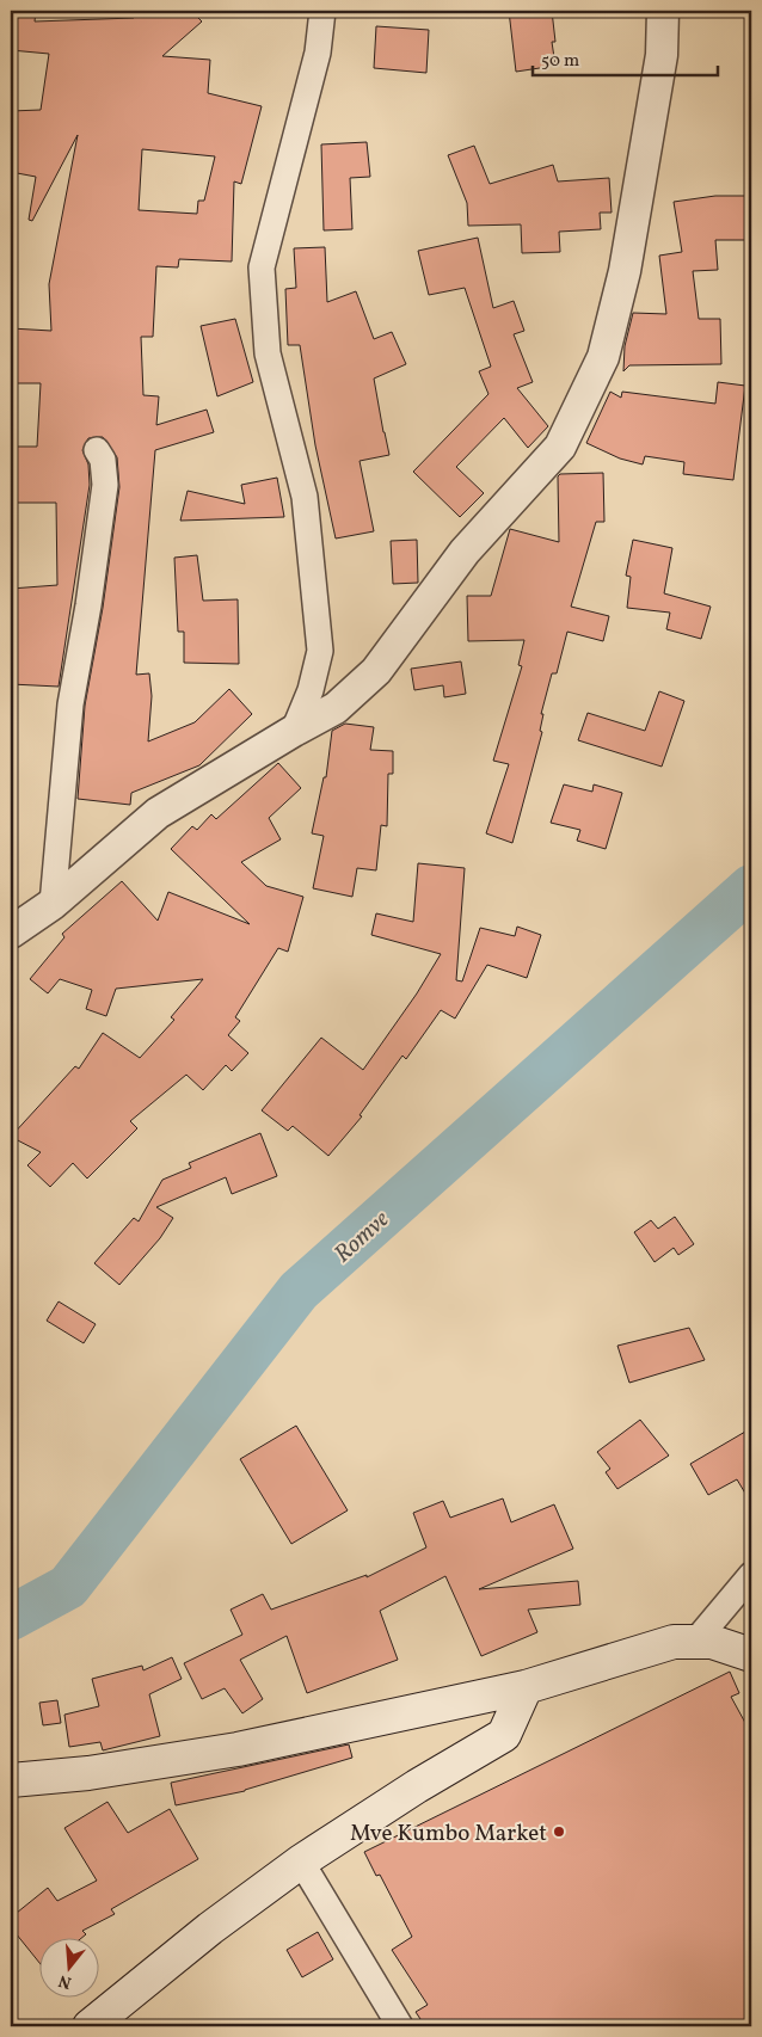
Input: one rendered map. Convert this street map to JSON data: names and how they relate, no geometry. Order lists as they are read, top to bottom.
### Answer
{
  "water": ["Romve"],
  "places": ["Mve Kumbo Market"],
  "scale_bar": "50 m",
  "north": "bottom"
}
